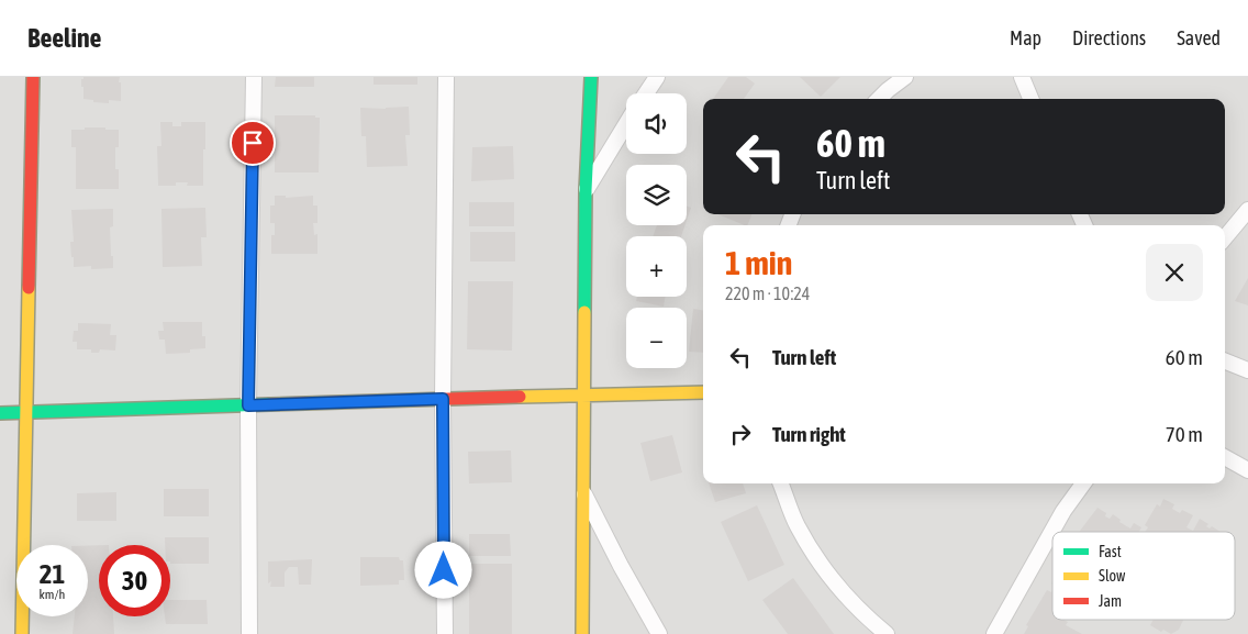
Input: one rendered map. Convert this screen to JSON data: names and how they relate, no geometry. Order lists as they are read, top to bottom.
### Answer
{
  "legend": ["Fast", "Slow", "Jam"],
  "page": {
    "header": "Beeline",
    "nav": ["Map", "Directions", "Saved"],
    "map_buttons": ["+", "−"],
    "turn": ["60 m", "Turn left"],
    "heading": ["1 min", "220 m · 10:24"],
    "list": [
      {
        "name": "Turn left",
        "value": "60 m"
      },
      {
        "name": "Turn right",
        "value": "70 m"
      }
    ],
    "speed": "21 km/h",
    "limit": "30"
  }
}
